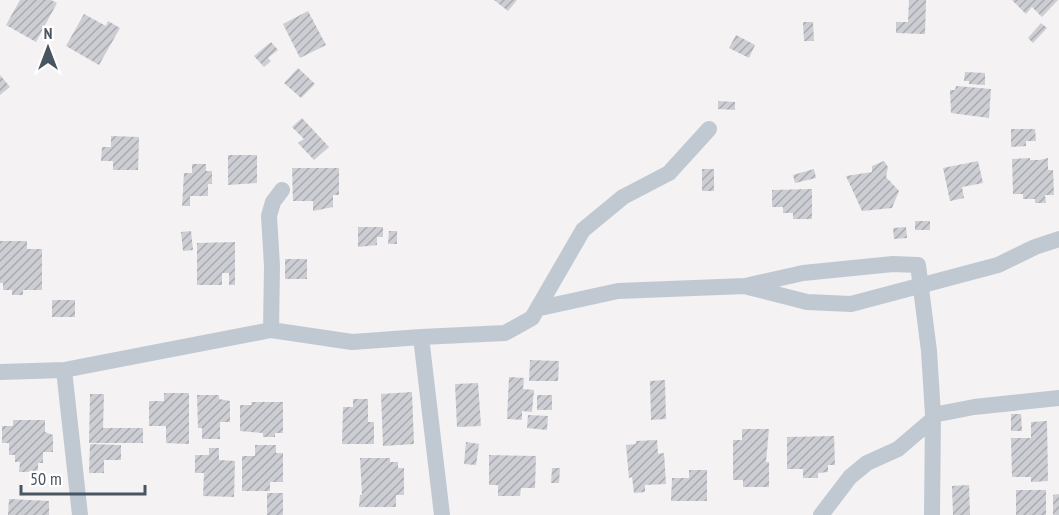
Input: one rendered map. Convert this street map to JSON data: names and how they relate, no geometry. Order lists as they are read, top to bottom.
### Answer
{
  "scale_bar": "50 m",
  "north": "top"
}
